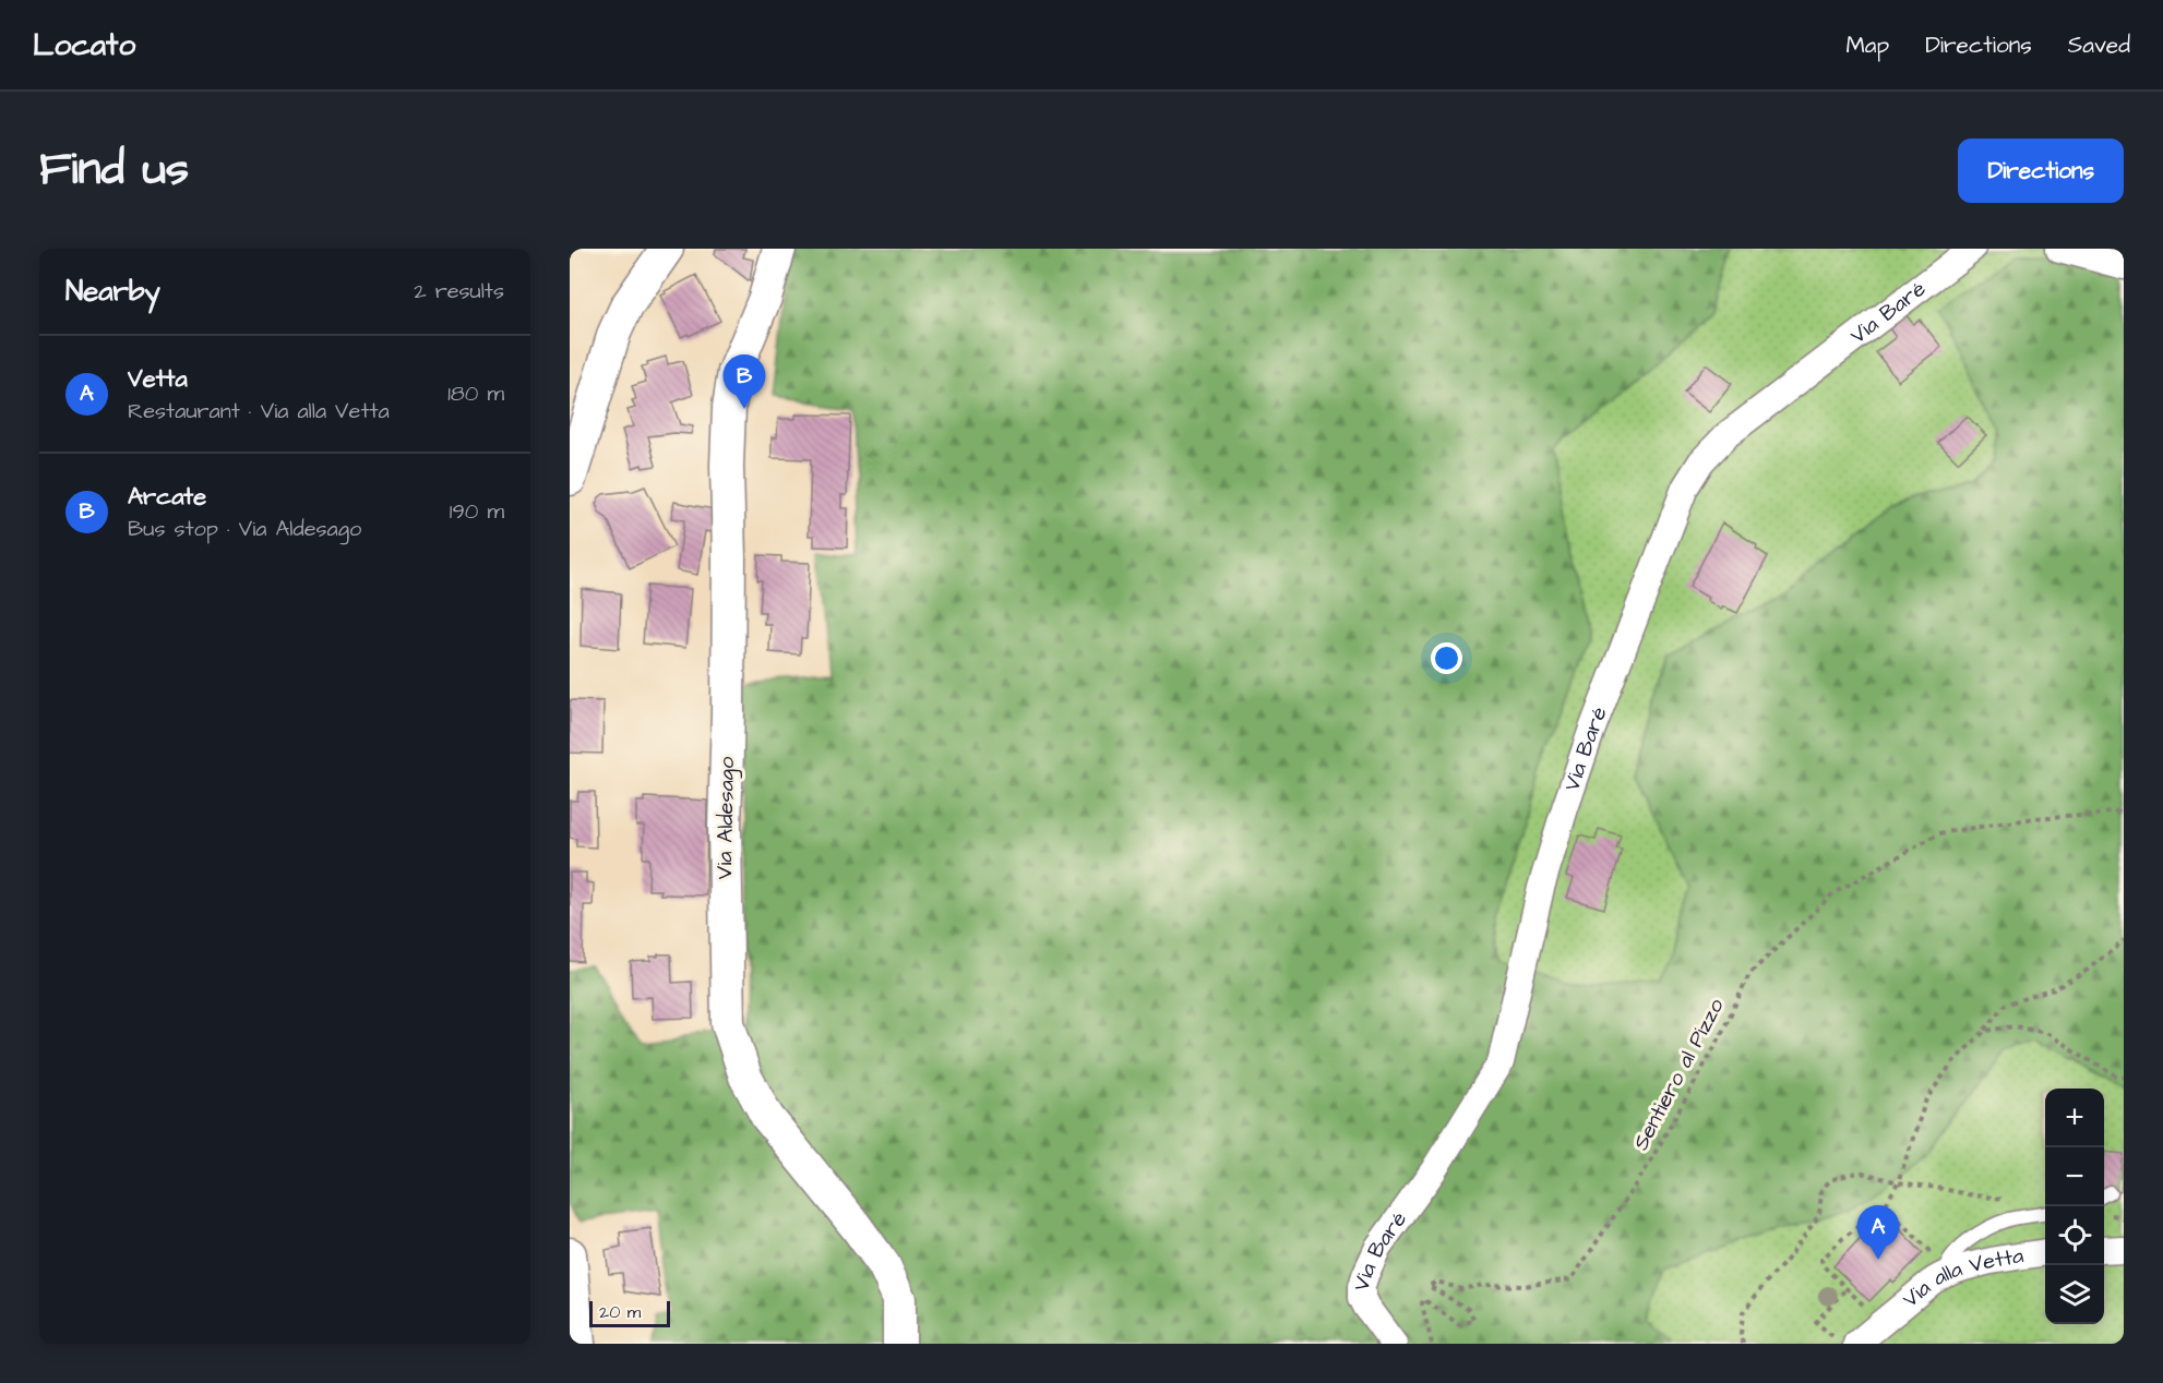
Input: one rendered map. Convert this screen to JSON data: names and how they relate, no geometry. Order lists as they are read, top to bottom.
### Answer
{
  "streets": {
    "street": ["Via Baré", "Via Aldesago", "Via alla Vetta"],
    "path": ["Sentiero al Pizzo"]
  },
  "scale_bar": "20 m",
  "page": {
    "header": "Locato",
    "nav": ["Map", "Directions", "Saved"],
    "title": "Find us",
    "buttons": "Directions",
    "heading": ["Nearby", "2 results"],
    "list": [
      {
        "mark": "A",
        "name": "Vetta",
        "note": "Restaurant · Via alla Vetta",
        "value": "180 m"
      },
      {
        "mark": "B",
        "name": "Arcate",
        "note": "Bus stop · Via Aldesago",
        "value": "190 m"
      }
    ],
    "pins": ["B", "A"],
    "map_buttons": ["+", "−"],
    "scale": "20 m"
  }
}
